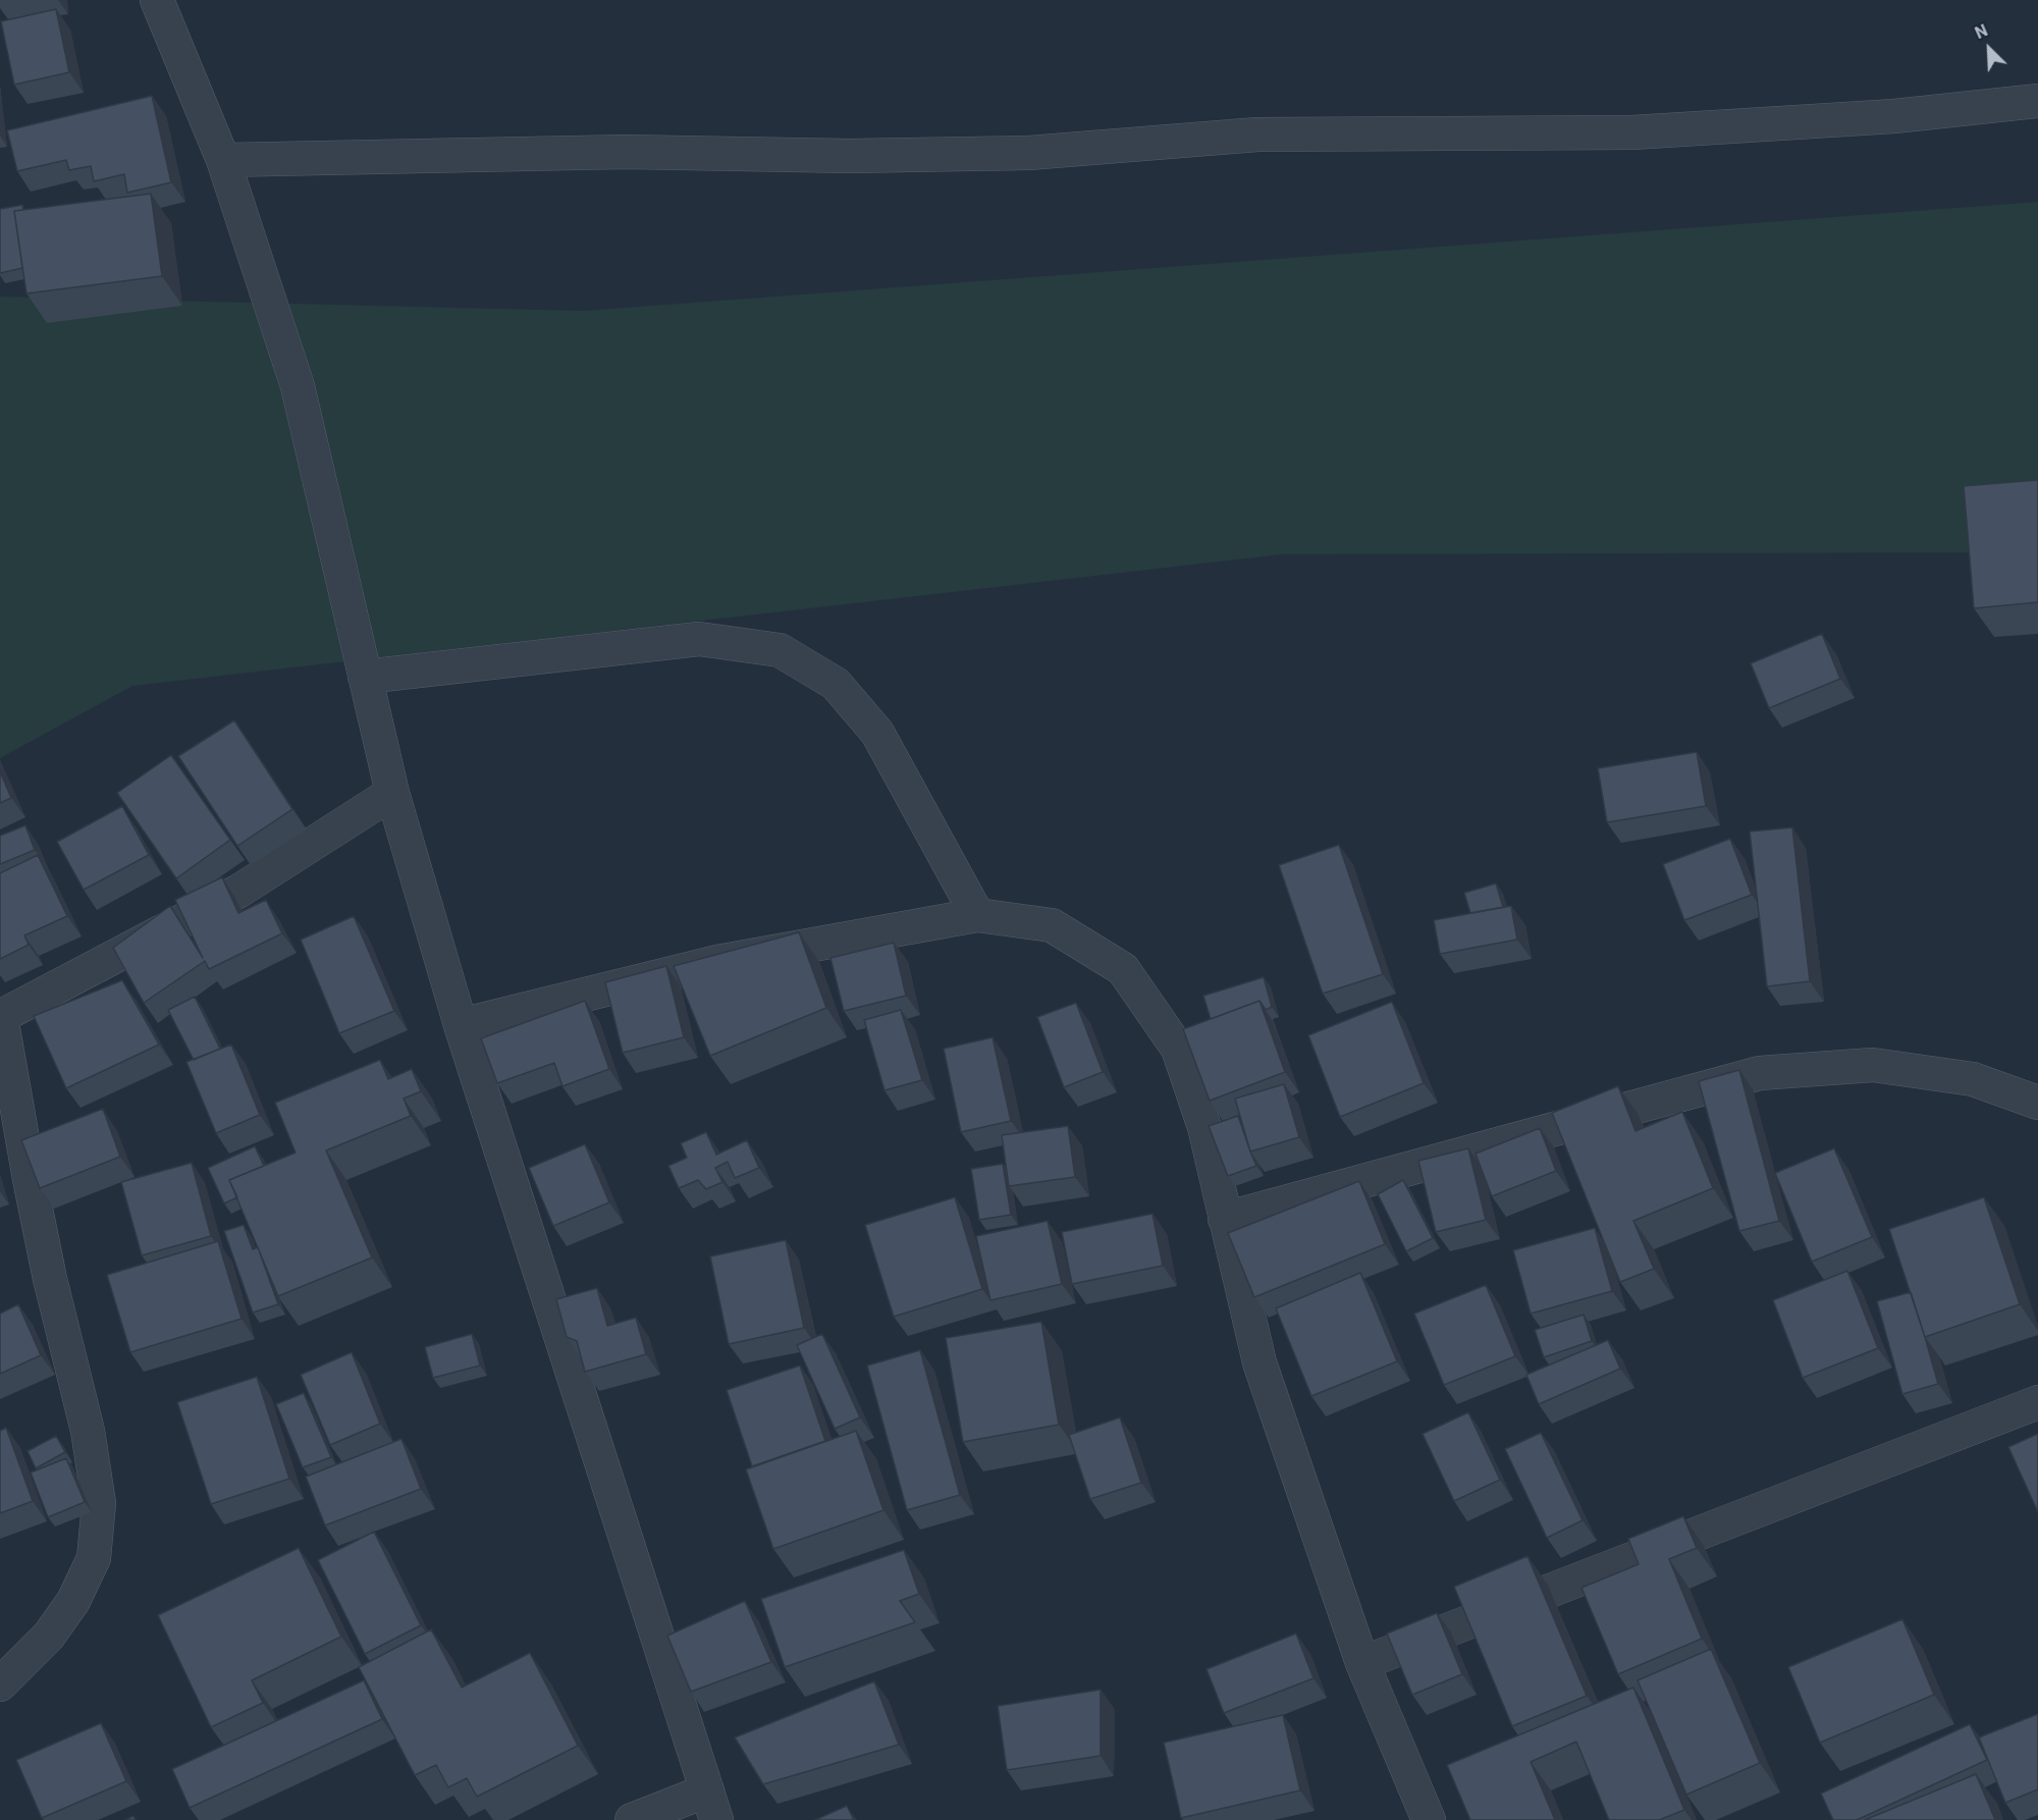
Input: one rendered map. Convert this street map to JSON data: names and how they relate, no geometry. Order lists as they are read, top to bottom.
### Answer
{
  "north": "top left"
}
